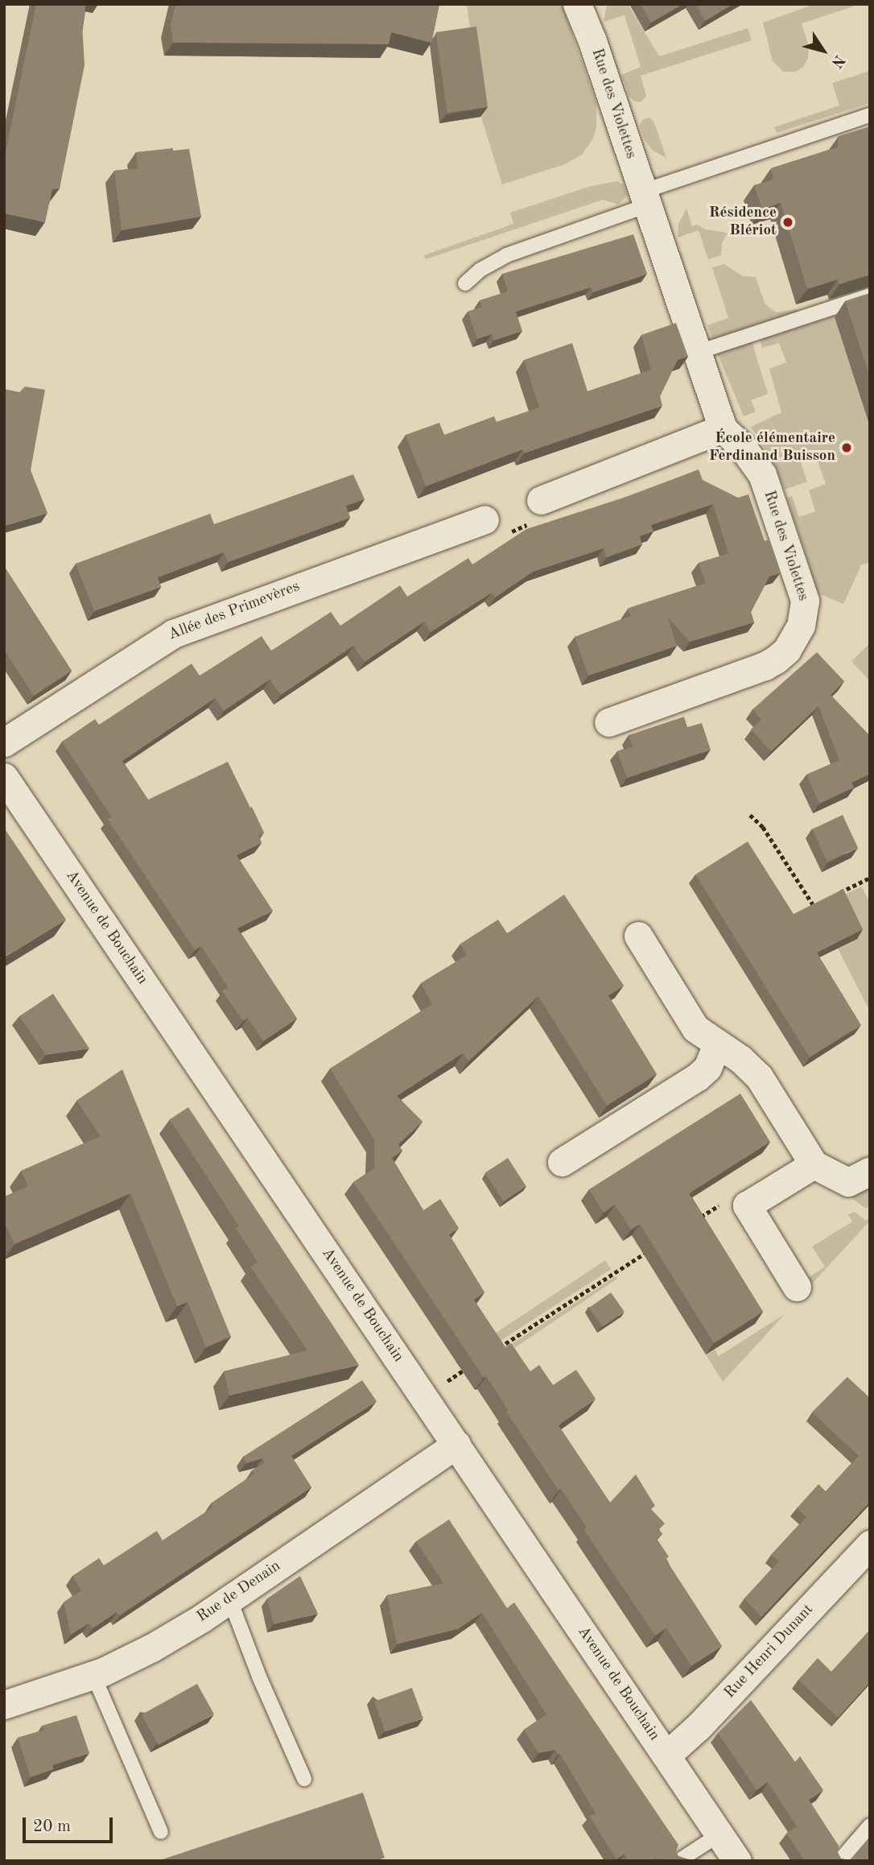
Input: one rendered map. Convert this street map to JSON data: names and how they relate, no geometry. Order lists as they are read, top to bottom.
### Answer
{
  "streets": {
    "street": [
      "Rue des Violettes",
      "Allée des Primevères",
      "Avenue de Bouchain",
      "Rue de Denain",
      "Rue Henri Dunant"
    ]
  },
  "crossings": [
    ["Avenue de Bouchain", "Rue de Denain"],
    ["Avenue de Bouchain", "Rue Henri Dunant"]
  ],
  "places": ["Résidence Blériot", "École élémentaire Ferdinand Buisson"],
  "scale_bar": "20 m",
  "north": "bottom right"
}
